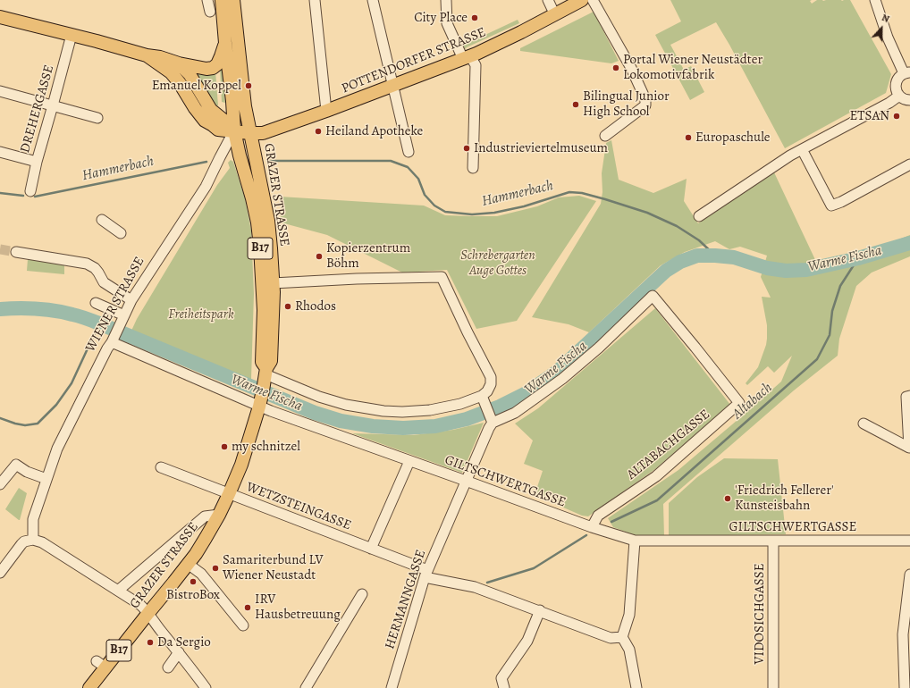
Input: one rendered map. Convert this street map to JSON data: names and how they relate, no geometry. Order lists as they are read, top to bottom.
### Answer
{
  "streets": {
    "main road": ["POTTENDORFER STRASSE", "GRAZER STRASSE", "B17"],
    "street": [
      "DREHERGASSE",
      "WIENER STRASSE",
      "ALTABACHGASSE",
      "GILTSCHWERTGASSE",
      "WETZSTEINGASSE",
      "HERMANNGASSE",
      "VIDOSICHGASSE"
    ]
  },
  "crossings": [
    ["POTTENDORFER STRASSE", "GRAZER STRASSE"],
    ["POTTENDORFER STRASSE", "B17"],
    ["POTTENDORFER STRASSE", "WIENER STRASSE"],
    ["GRAZER STRASSE", "B17"],
    ["GRAZER STRASSE", "WIENER STRASSE"],
    ["GRAZER STRASSE", "GILTSCHWERTGASSE"],
    ["GRAZER STRASSE", "WETZSTEINGASSE"],
    ["B17", "WIENER STRASSE"],
    ["WIENER STRASSE", "GILTSCHWERTGASSE"],
    ["ALTABACHGASSE", "GILTSCHWERTGASSE"],
    ["ALTABACHGASSE", "HERMANNGASSE"],
    ["GILTSCHWERTGASSE", "HERMANNGASSE"],
    ["GILTSCHWERTGASSE", "VIDOSICHGASSE"],
    ["WETZSTEINGASSE", "HERMANNGASSE"]
  ],
  "water": ["Hammerbach", "Warme Fischa", "Altabach"],
  "parks": ["Schrebergarten Auge Gottes", "Freiheitspark"],
  "places": [
    "City Place",
    "Portal Wiener Neustädter Lokomotivfabrik",
    "Emanuel Koppel",
    "Bilingual Junior High School",
    "ETSAN",
    "Heiland Apotheke",
    "Europaschule",
    "Industrieviertelmuseum",
    "Kopierzentrum Böhm",
    "Rhodos",
    "my schnitzel",
    "'Friedrich Fellerer' Kunsteisbahn",
    "Samariterbund LV Wiener Neustadt",
    "BistroBox",
    "IRV Hausbetreuung",
    "Da Sergio"
  ],
  "north": "top"
}
